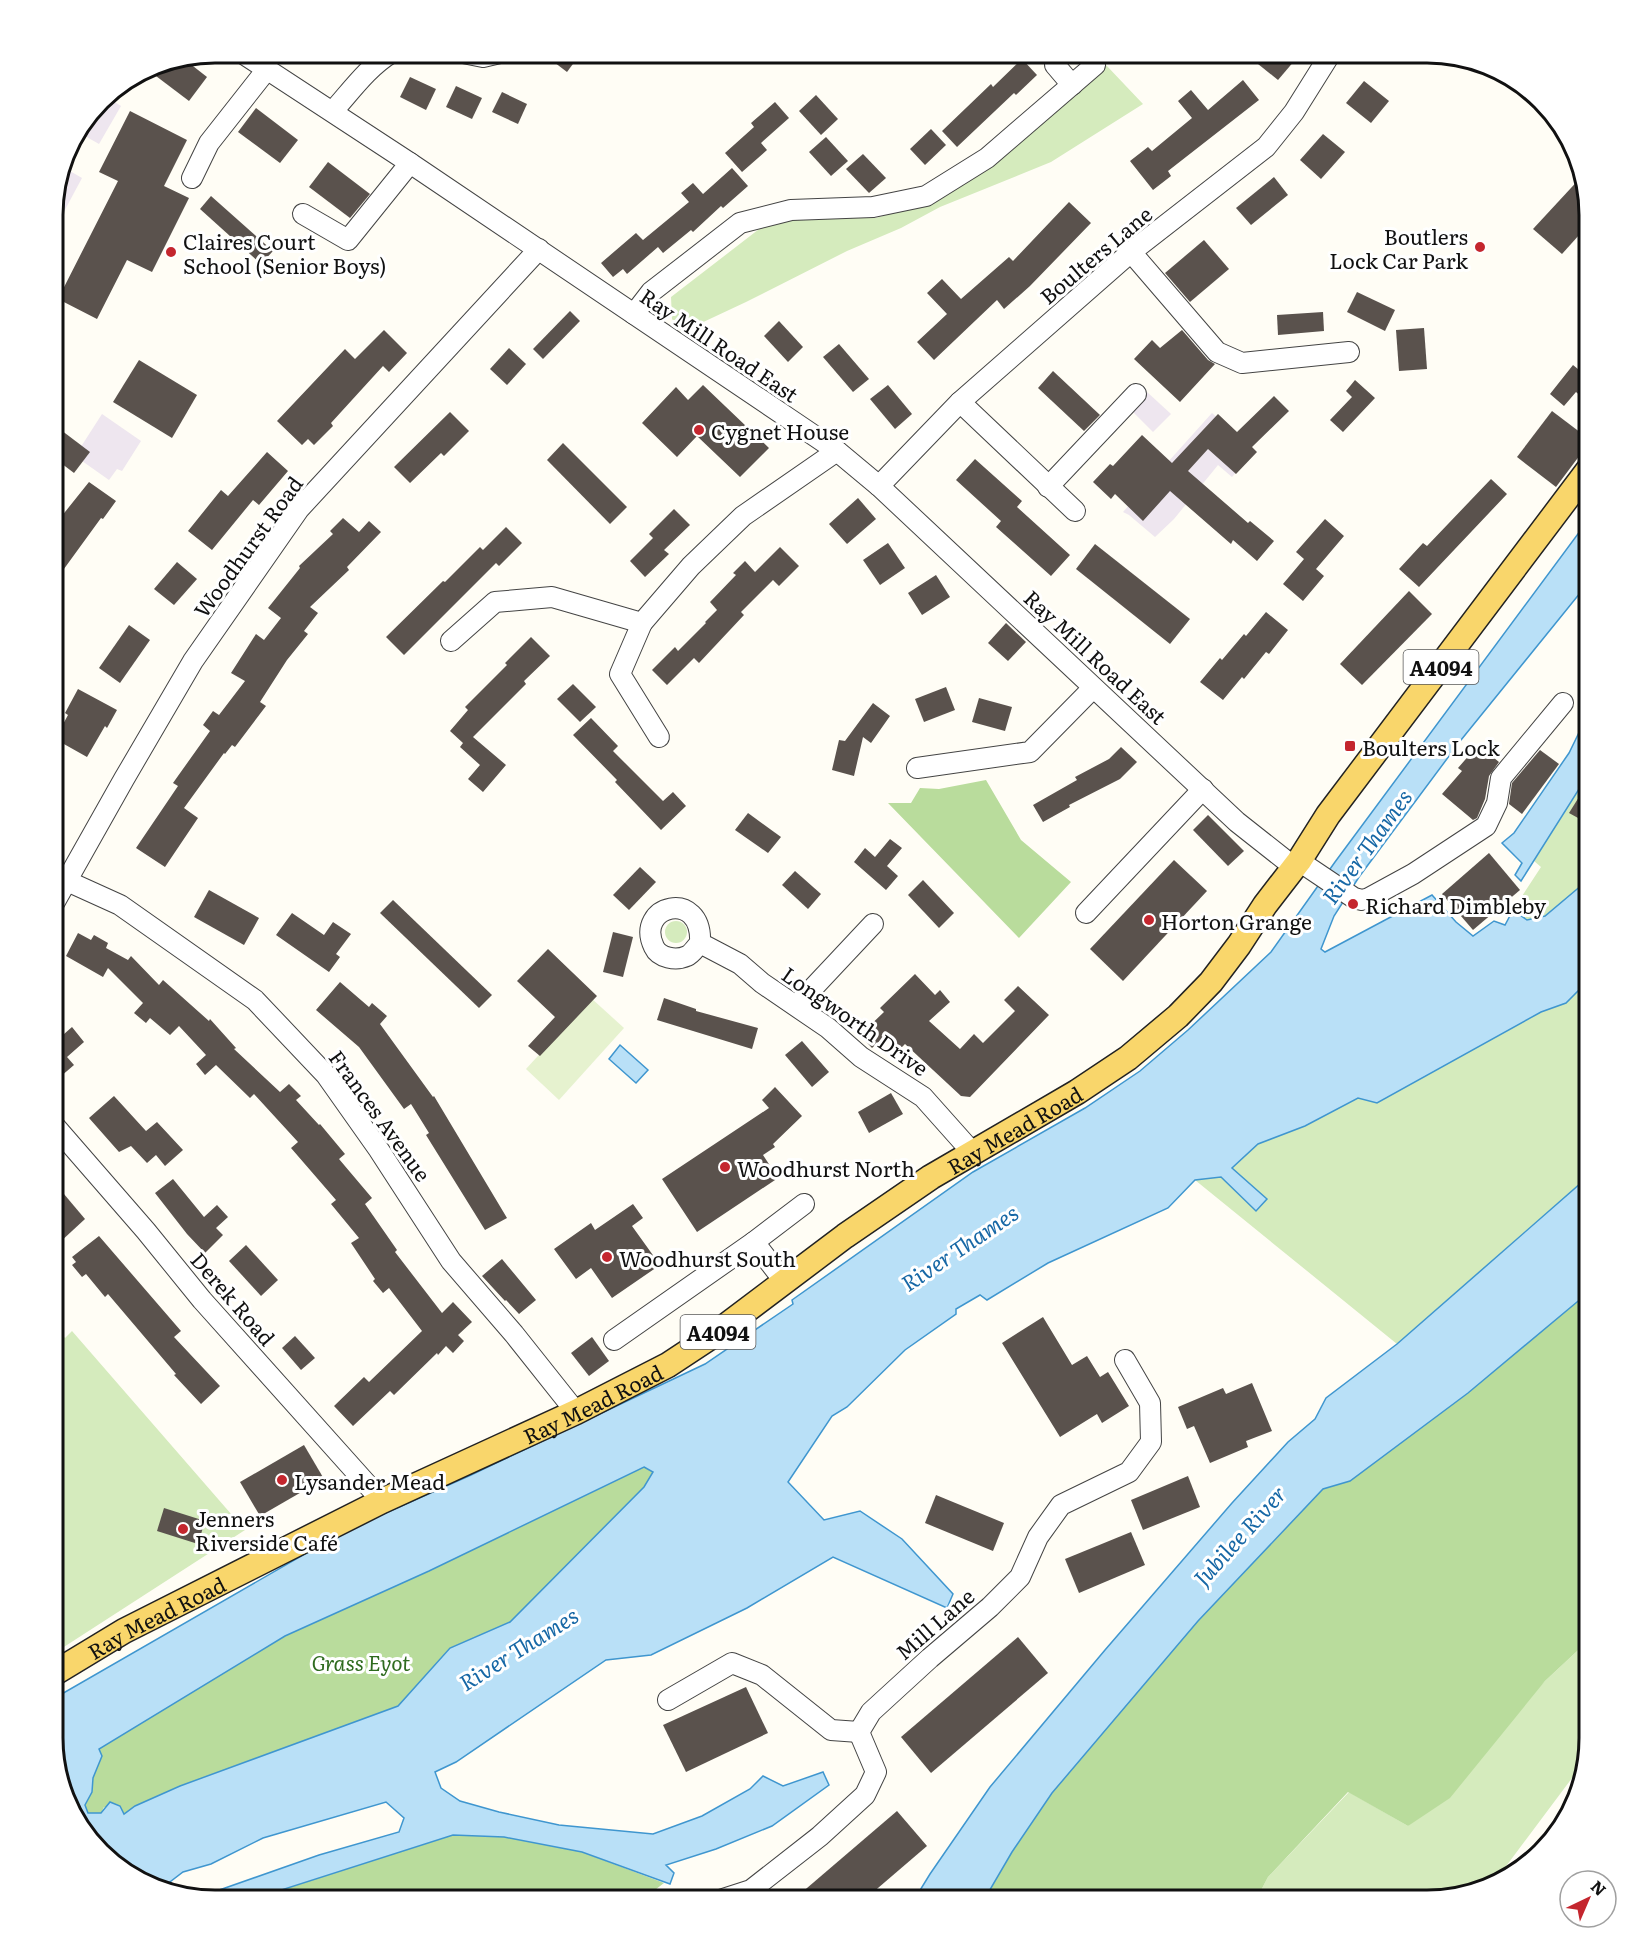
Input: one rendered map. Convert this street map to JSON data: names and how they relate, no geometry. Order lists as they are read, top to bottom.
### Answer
{
  "streets": {
    "main road": ["A4094", "Ray Mead Road"],
    "street": [
      "Boulters Lane",
      "Ray Mill Road East",
      "Woodhurst Road",
      "Longworth Drive",
      "Frances Avenue",
      "Derek Road",
      "Mill Lane"
    ]
  },
  "crossings": [
    ["Boulters Lane", "Ray Mill Road East"],
    ["Ray Mill Road East", "Woodhurst Road"],
    ["Ray Mill Road East", "A4094"],
    ["Ray Mill Road East", "Ray Mead Road"],
    ["Woodhurst Road", "Frances Avenue"],
    ["A4094", "Ray Mead Road"],
    ["Longworth Drive", "Ray Mead Road"],
    ["Frances Avenue", "Ray Mead Road"],
    ["Ray Mead Road", "Derek Road"]
  ],
  "water": ["River Thames", "Jubilee River"],
  "parks": ["Grass Eyot"],
  "places": {
    "other": [
      "Boutlers Lock Car Park",
      "Claires Court School (Senior Boys)",
      "Cygnet House",
      "Richard Dimbleby",
      "Horton Grange",
      "Woodhurst North",
      "Woodhurst South",
      "Lysander Mead",
      "Jenners Riverside Café"
    ],
    "transit": ["Boulters Lock"]
  },
  "north": "top right"
}
